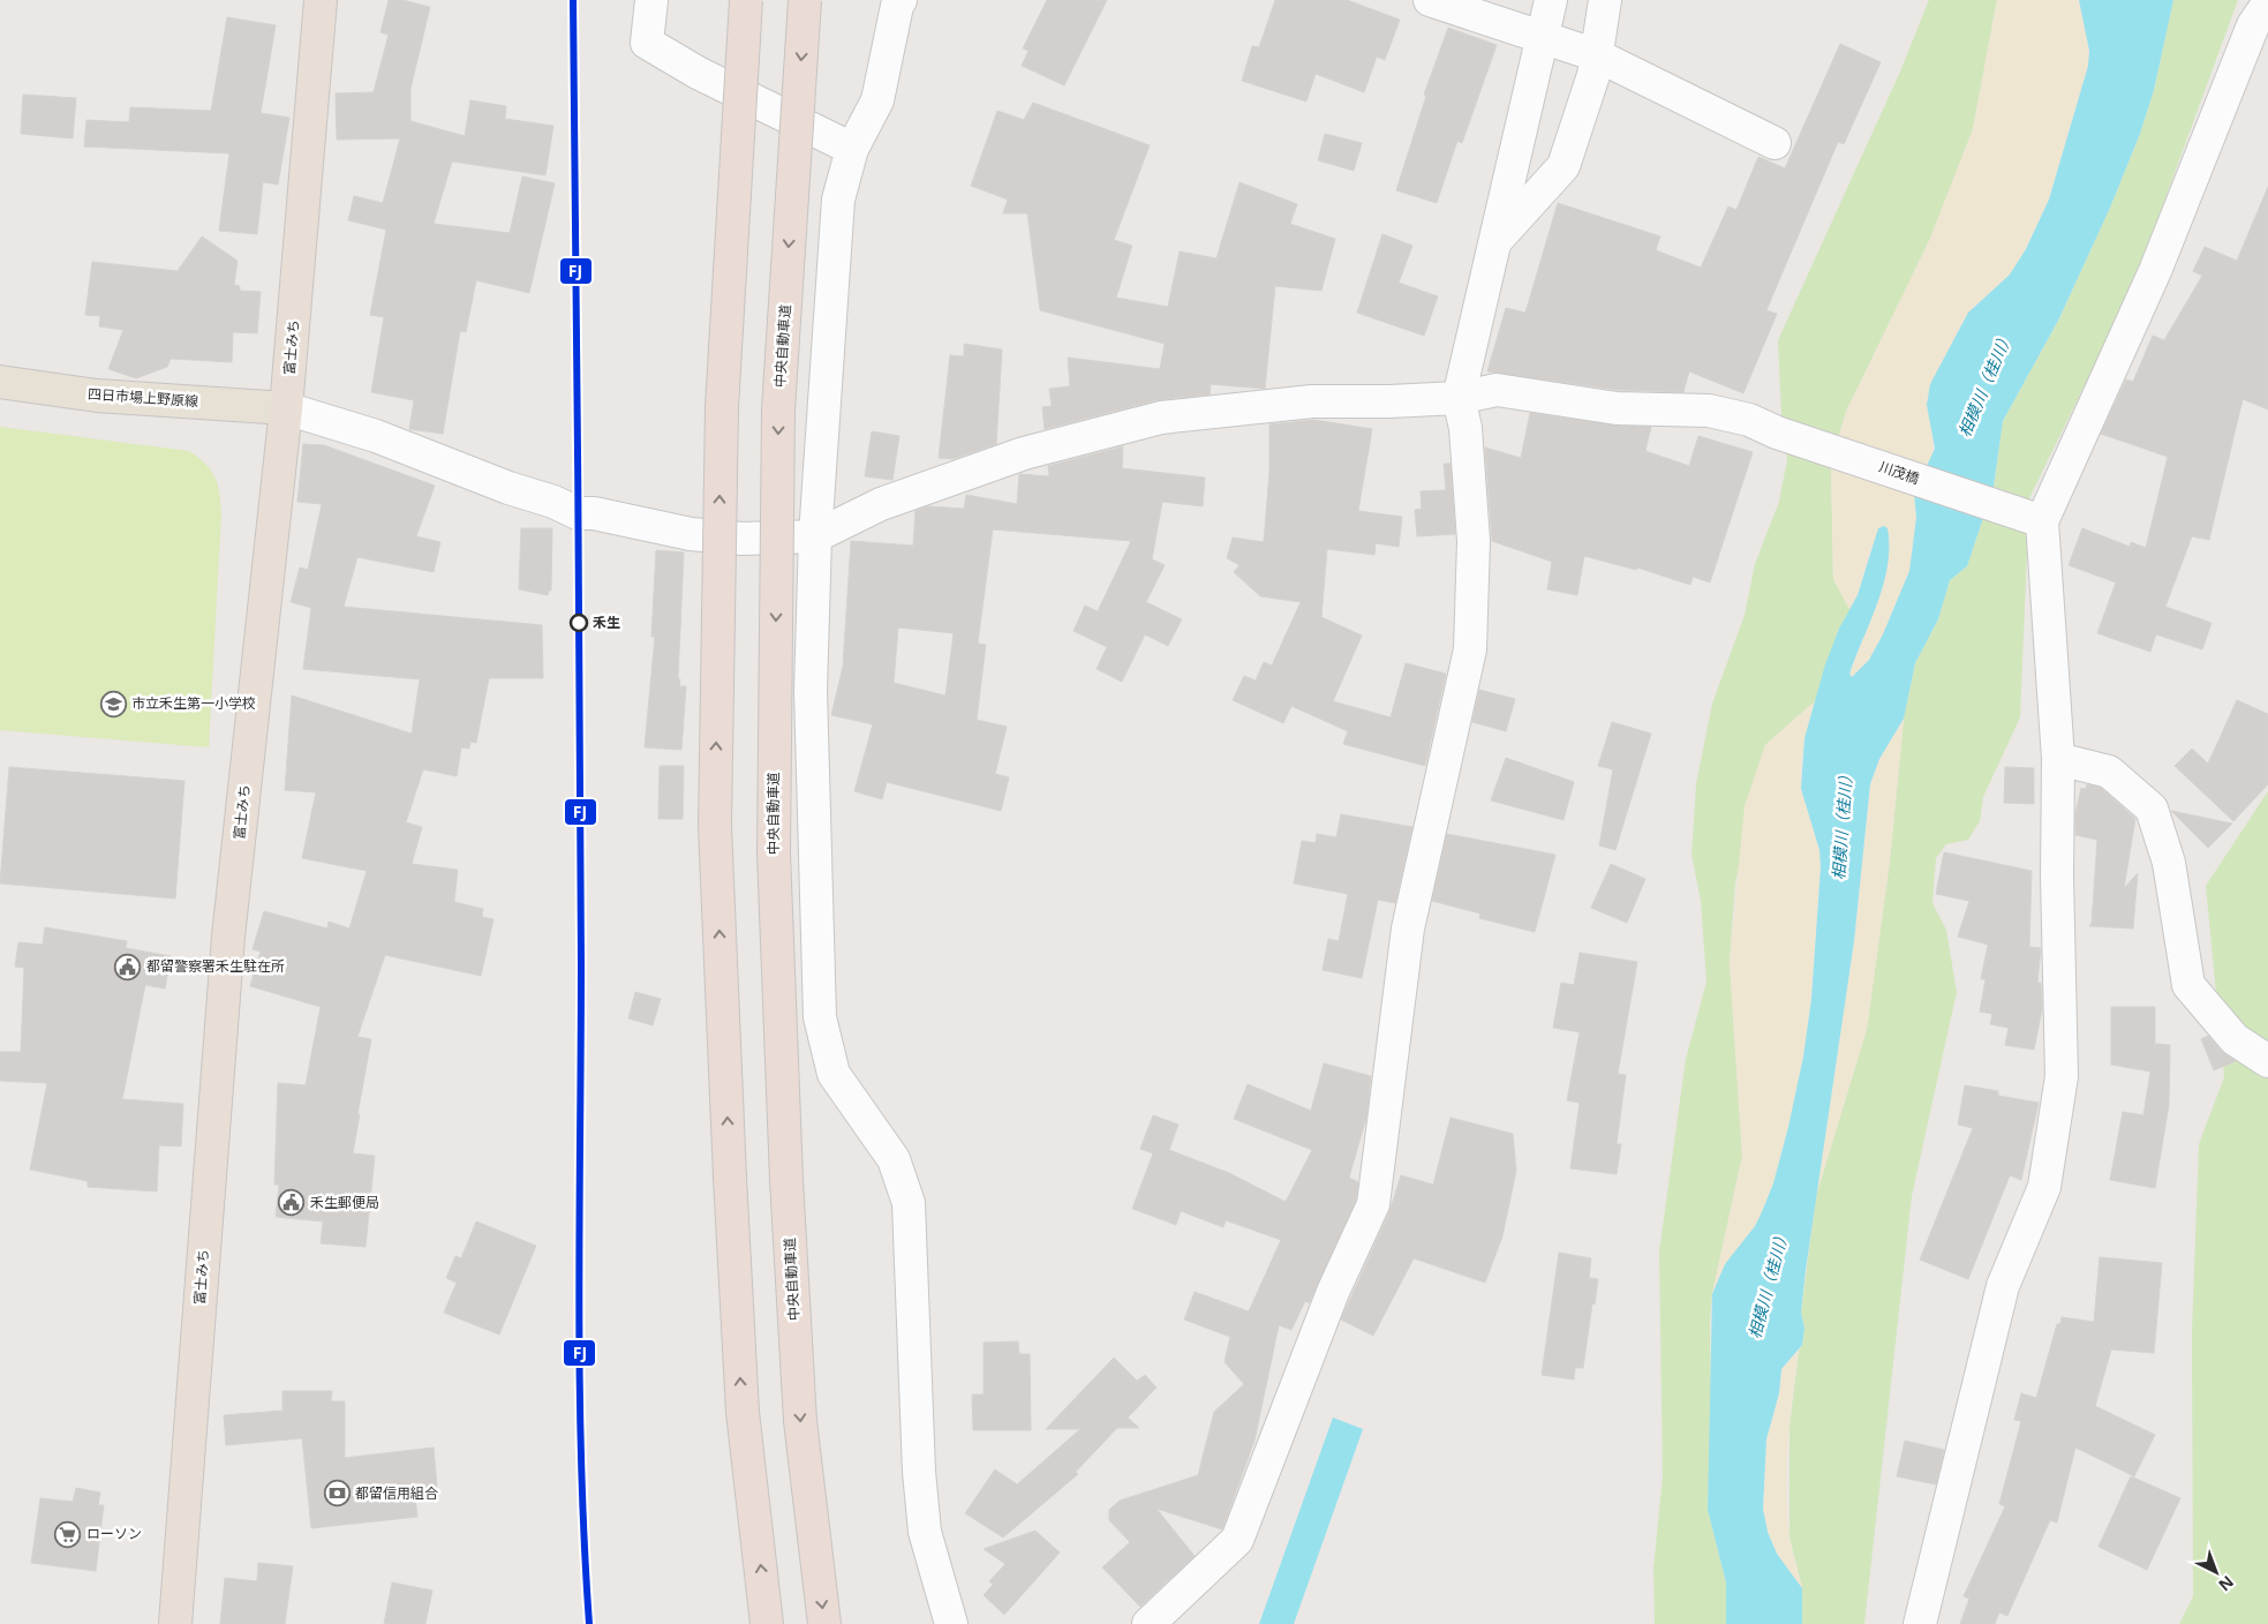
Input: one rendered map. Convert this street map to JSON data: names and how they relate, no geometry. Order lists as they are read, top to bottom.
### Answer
{
  "streets": {
    "highway": ["中央自動車道", "富士みち"],
    "main road": ["四日市場上野原線"],
    "street": ["川茂橋"]
  },
  "crossings": [
    ["富士みち", "四日市場上野原線"]
  ],
  "water": ["相模川（桂川）"],
  "places": {
    "other": ["禾生"],
    "school or university": ["市立禾生第一小学校"],
    "public building": ["都留警察署禾生駐在所", "禾生郵便局"],
    "bank": ["都留信用組合"],
    "supermarket": ["ローソン"]
  },
  "lines": ["transit line FJ"],
  "north": "bottom right"
}
